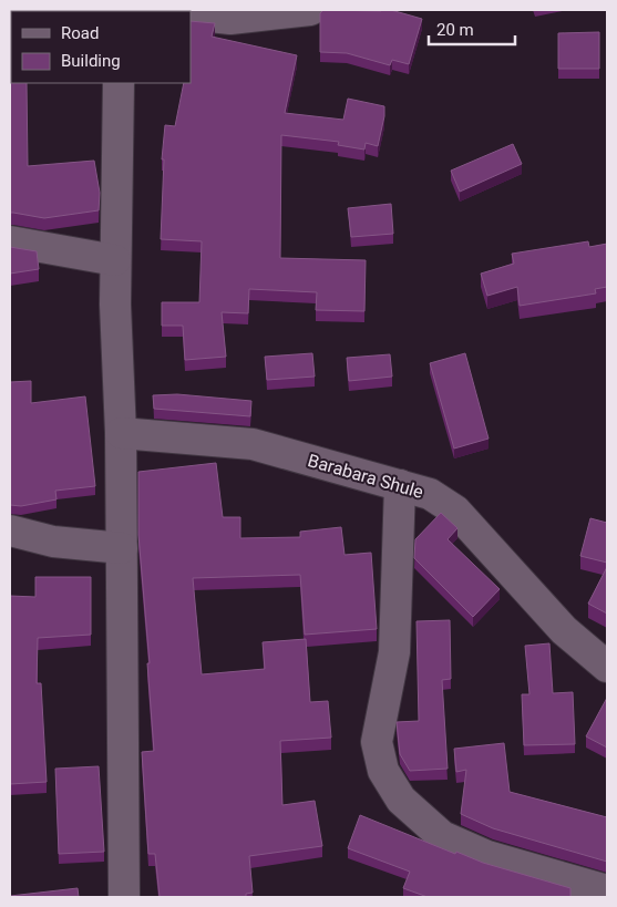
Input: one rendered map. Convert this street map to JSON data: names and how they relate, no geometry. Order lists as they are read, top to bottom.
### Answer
{
  "streets": {
    "street": ["Barabara Shule"]
  },
  "legend": ["Road", "Building"],
  "scale_bar": "20 m"
}
